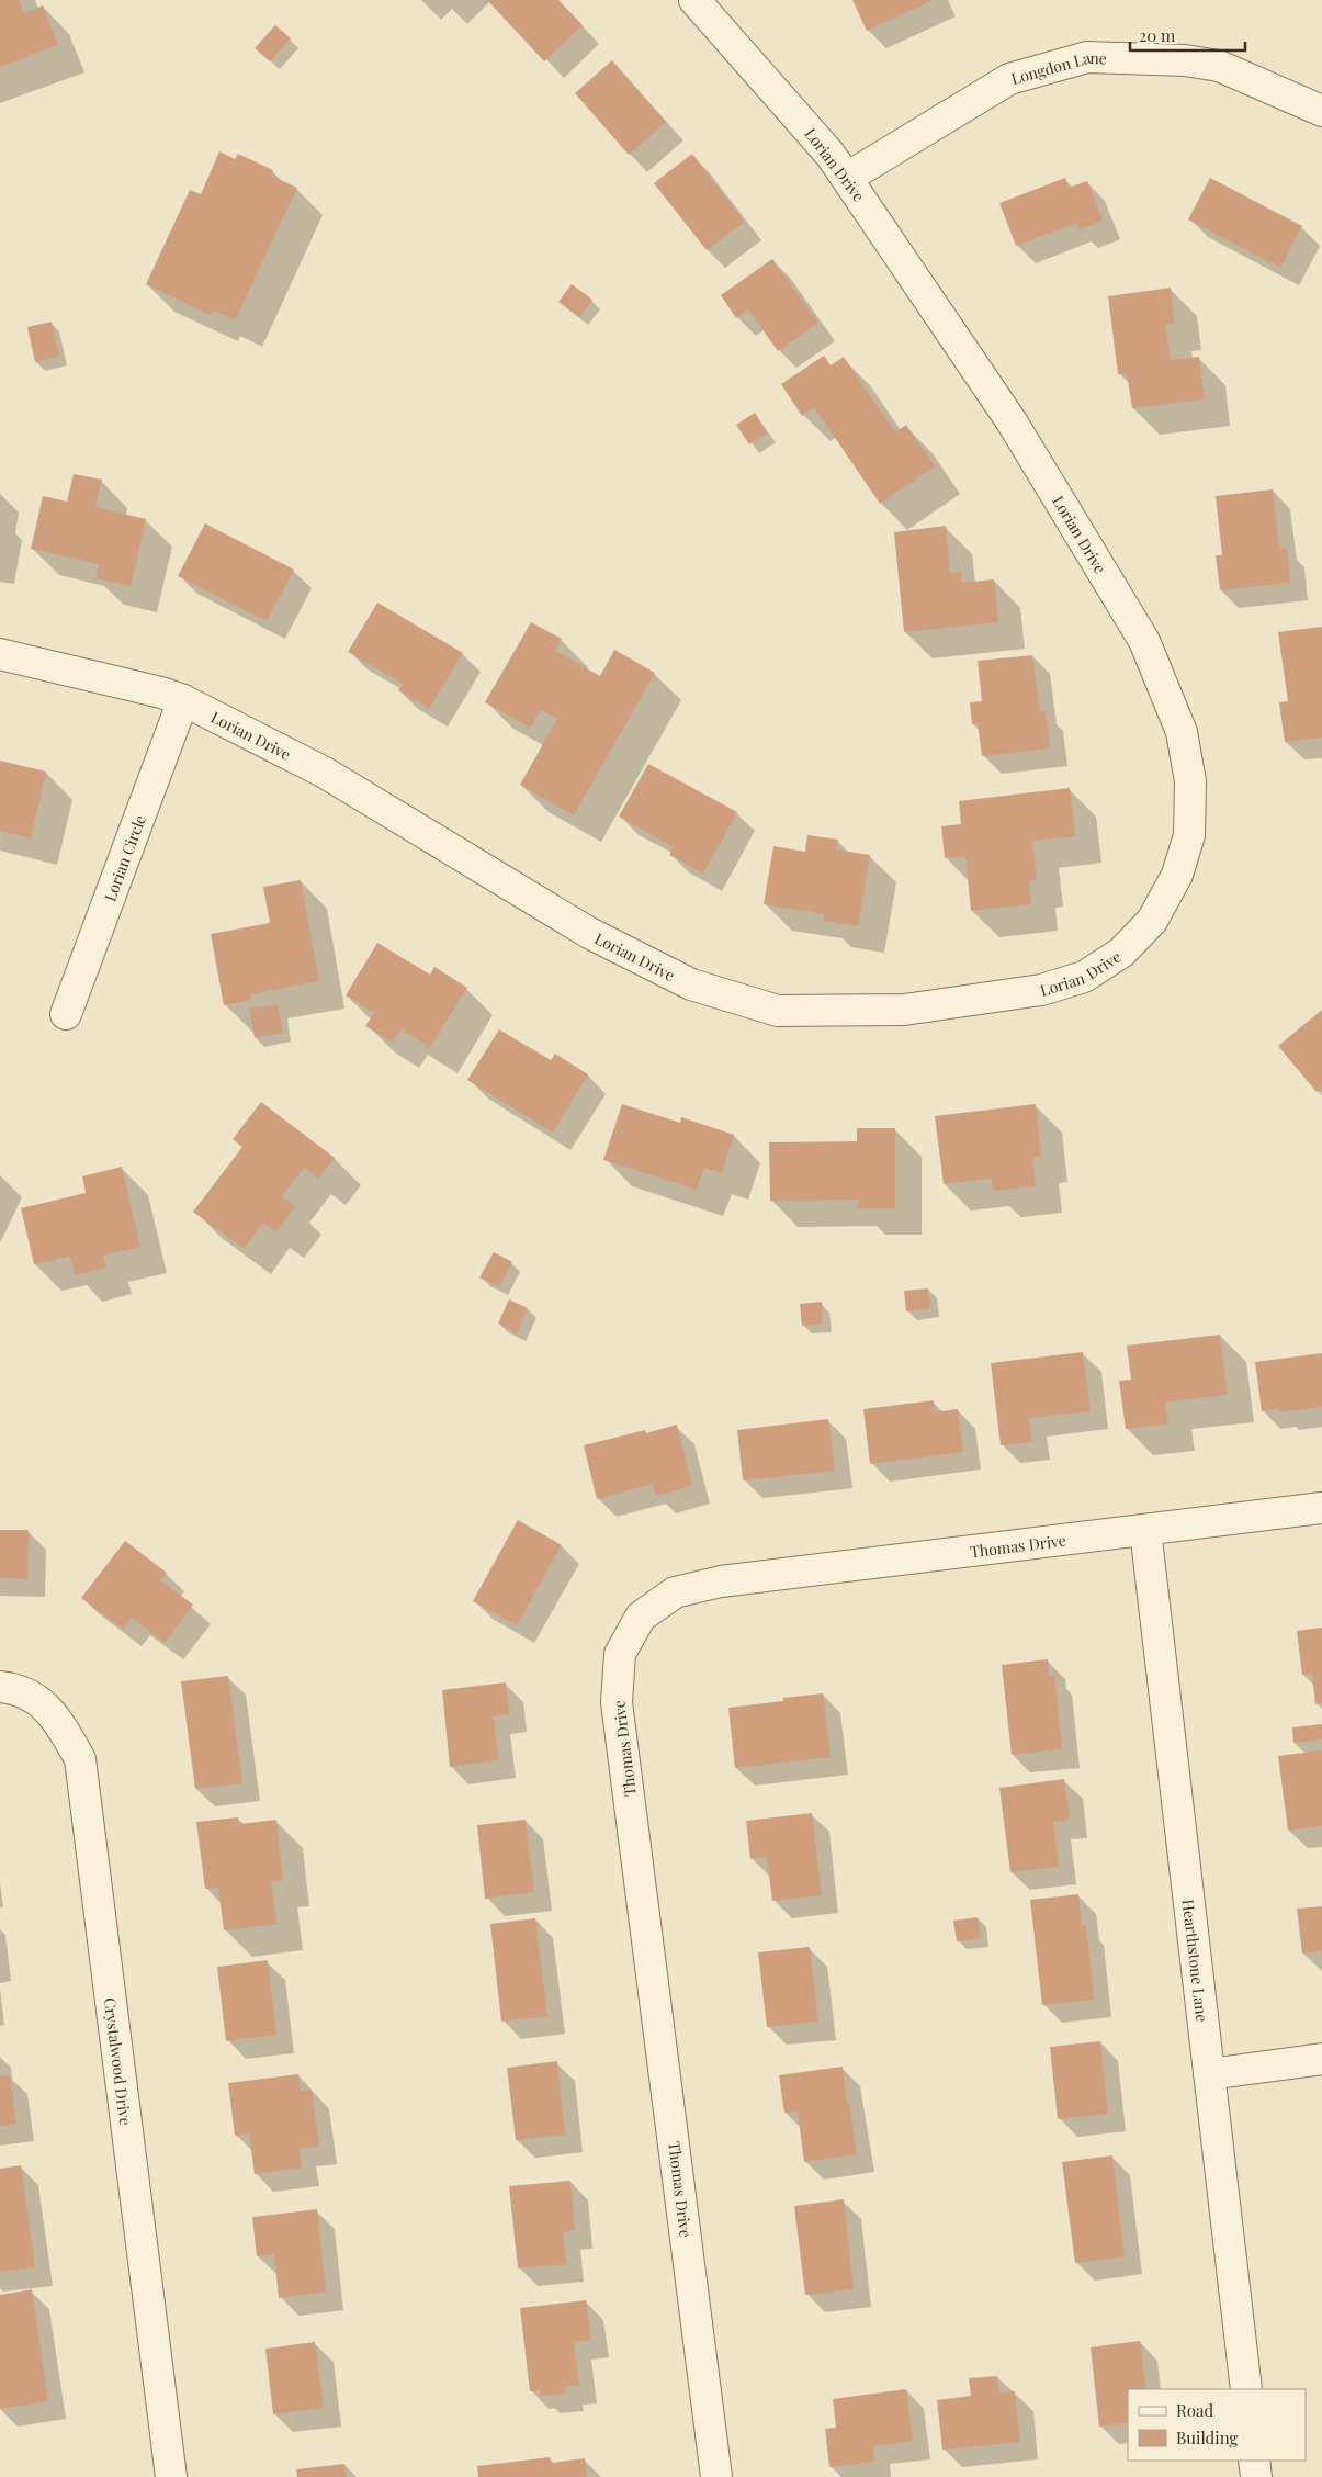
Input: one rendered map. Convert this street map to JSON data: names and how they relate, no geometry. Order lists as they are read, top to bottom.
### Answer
{
  "streets": {
    "street": [
      "Longdon Lane",
      "Lorian Drive",
      "Lorian Circle",
      "Thomas Drive",
      "Hearthstone Lane",
      "Crystalwood Drive"
    ]
  },
  "crossings": [
    ["Longdon Lane", "Lorian Drive"],
    ["Lorian Drive", "Lorian Circle"],
    ["Thomas Drive", "Hearthstone Lane"]
  ],
  "legend": ["Road", "Building"],
  "scale_bar": "20 m"
}
